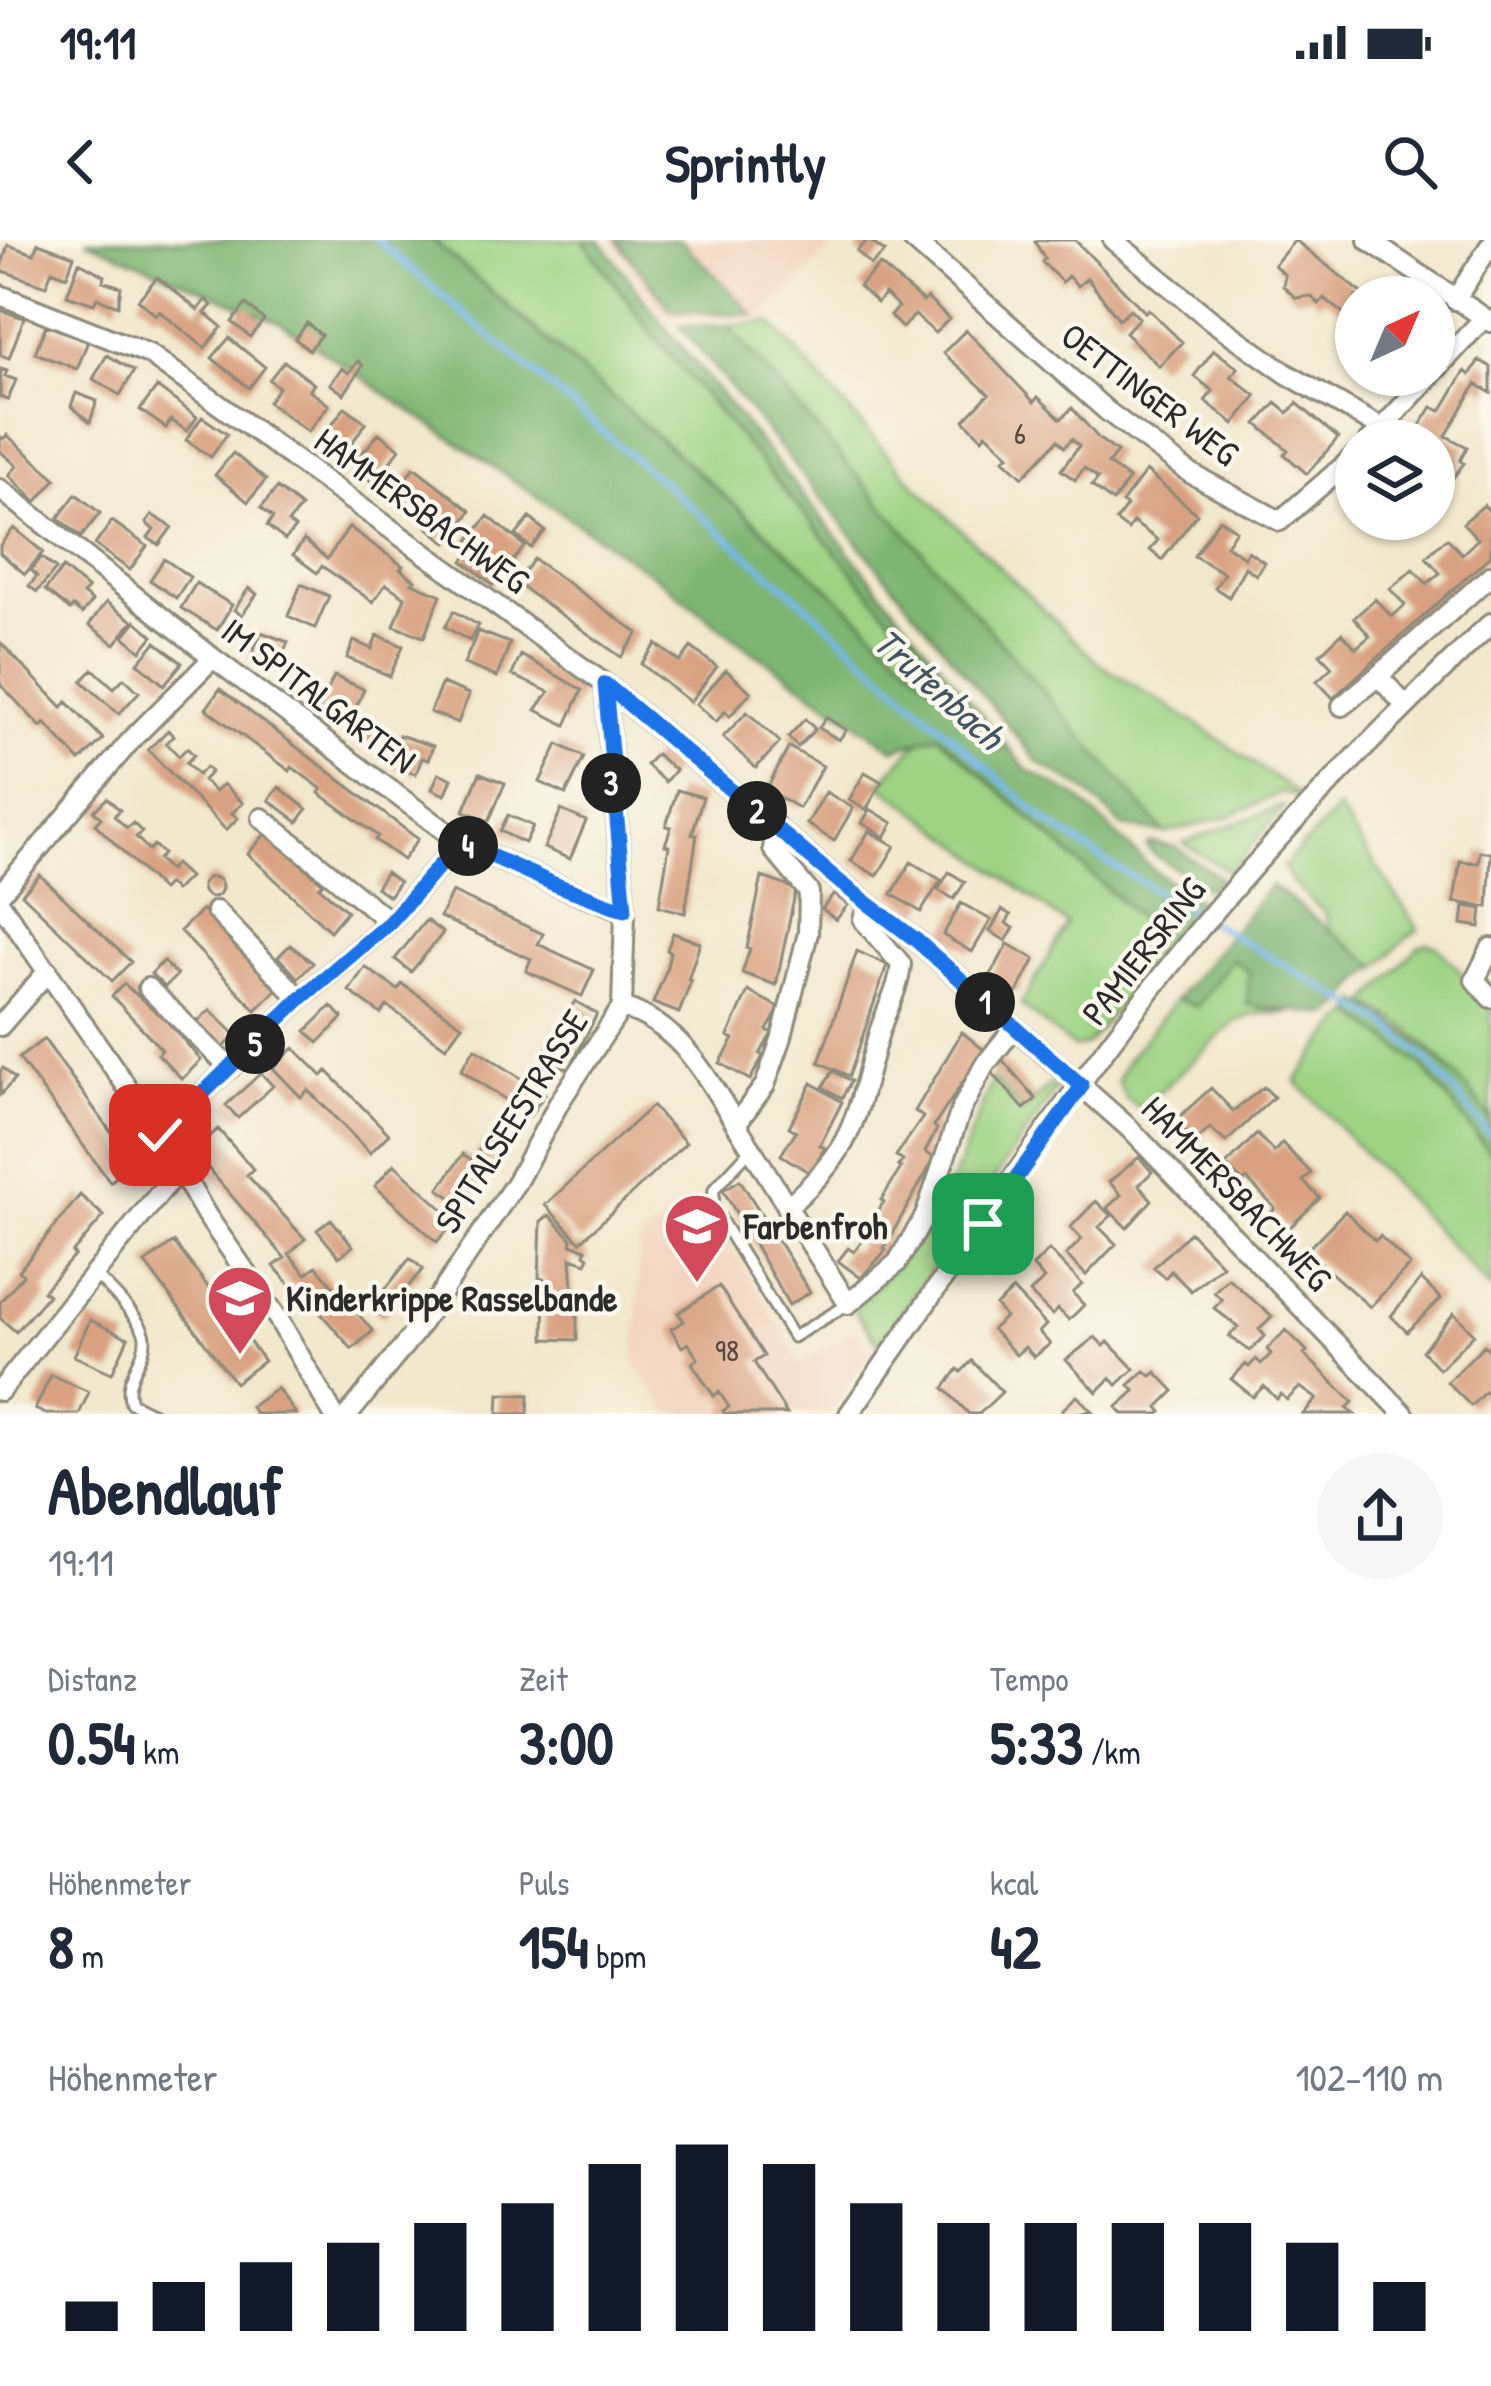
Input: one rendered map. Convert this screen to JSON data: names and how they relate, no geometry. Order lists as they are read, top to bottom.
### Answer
{
  "streets": {
    "street": [
      "OETTINGER WEG",
      "HAMMERSBACHWEG",
      "IM SPITALGARTEN",
      "PAMIERSRING",
      "SPITALSEESTRASSE"
    ]
  },
  "crossings": [
    ["HAMMERSBACHWEG", "PAMIERSRING"],
    ["HAMMERSBACHWEG", "SPITALSEESTRASSE"],
    ["IM SPITALGARTEN", "SPITALSEESTRASSE"]
  ],
  "water": ["Trutenbach"],
  "places": {
    "school or university": ["Farbenfroh", "Kinderkrippe Rasselbande"]
  },
  "house_numbers": ["6", "98"],
  "north": "top right",
  "page": {
    "status": "19:11",
    "header": "Sprintly",
    "pins": [
      "3",
      "2",
      "4",
      "1",
      "5"
    ],
    "heading": ["Abendlauf", "19:11"],
    "stats": [
      ["Distanz", "0.54 km"],
      ["Zeit", "3:00"],
      ["Tempo", "5:33 /km"],
      ["Höhenmeter", "8 m"],
      ["Puls", "154 bpm"],
      ["kcal", "42"]
    ],
    "chart": ["Höhenmeter", "102–110 m"]
  }
}
